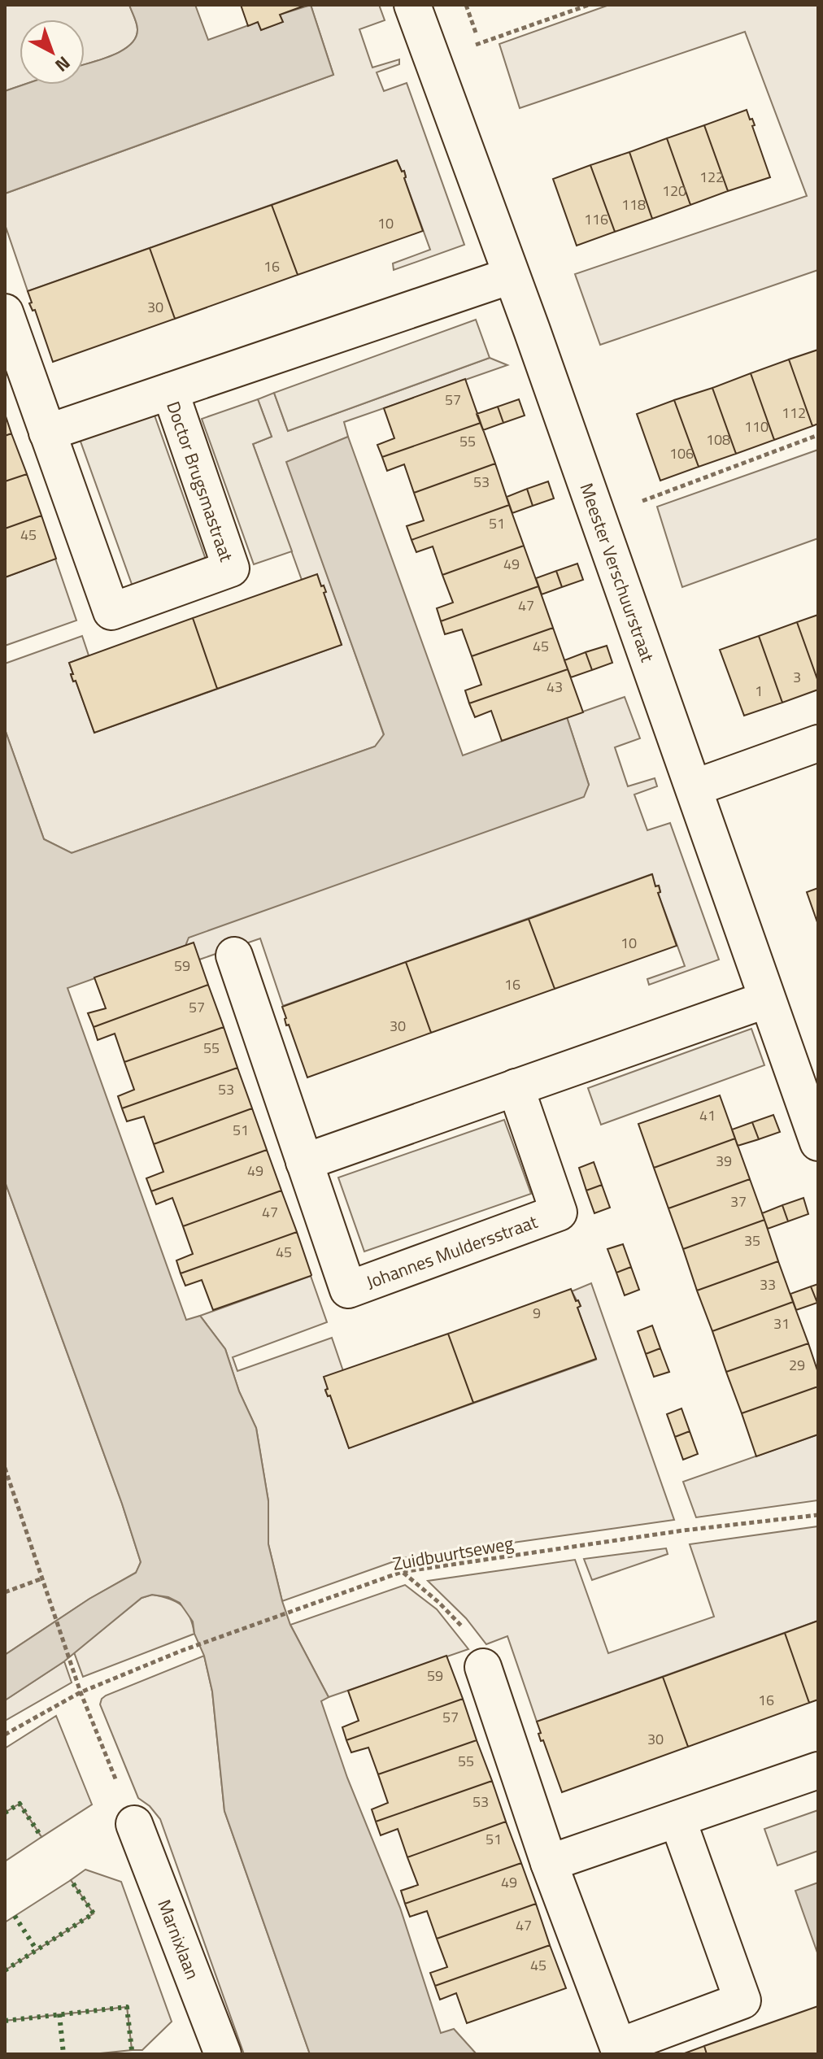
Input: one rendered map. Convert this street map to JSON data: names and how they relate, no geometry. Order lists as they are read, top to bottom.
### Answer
{
  "streets": {
    "street": [
      "Doctor Brugsmastraat",
      "Meester Verschuurstraat",
      "Johannes Muldersstraat",
      "Marnixlaan"
    ],
    "path": ["Zuidbuurtseweg"]
  },
  "crossings": [
    ["Doctor Brugsmastraat", "Meester Verschuurstraat"]
  ],
  "house_numbers": [
    "122",
    "120",
    "118",
    "116",
    "10",
    "16",
    "30",
    "57",
    "112",
    "110",
    "108",
    "55",
    "106",
    "53",
    "51",
    "45",
    "49",
    "47",
    "45",
    "3",
    "43",
    "1",
    "10",
    "59",
    "16",
    "57",
    "30",
    "55",
    "53",
    "41",
    "51",
    "39",
    "49",
    "37",
    "47",
    "35",
    "45",
    "33",
    "9",
    "31",
    "29",
    "59",
    "16",
    "57",
    "30",
    "55",
    "53",
    "51",
    "49",
    "47",
    "45"
  ],
  "north": "bottom right"
}
